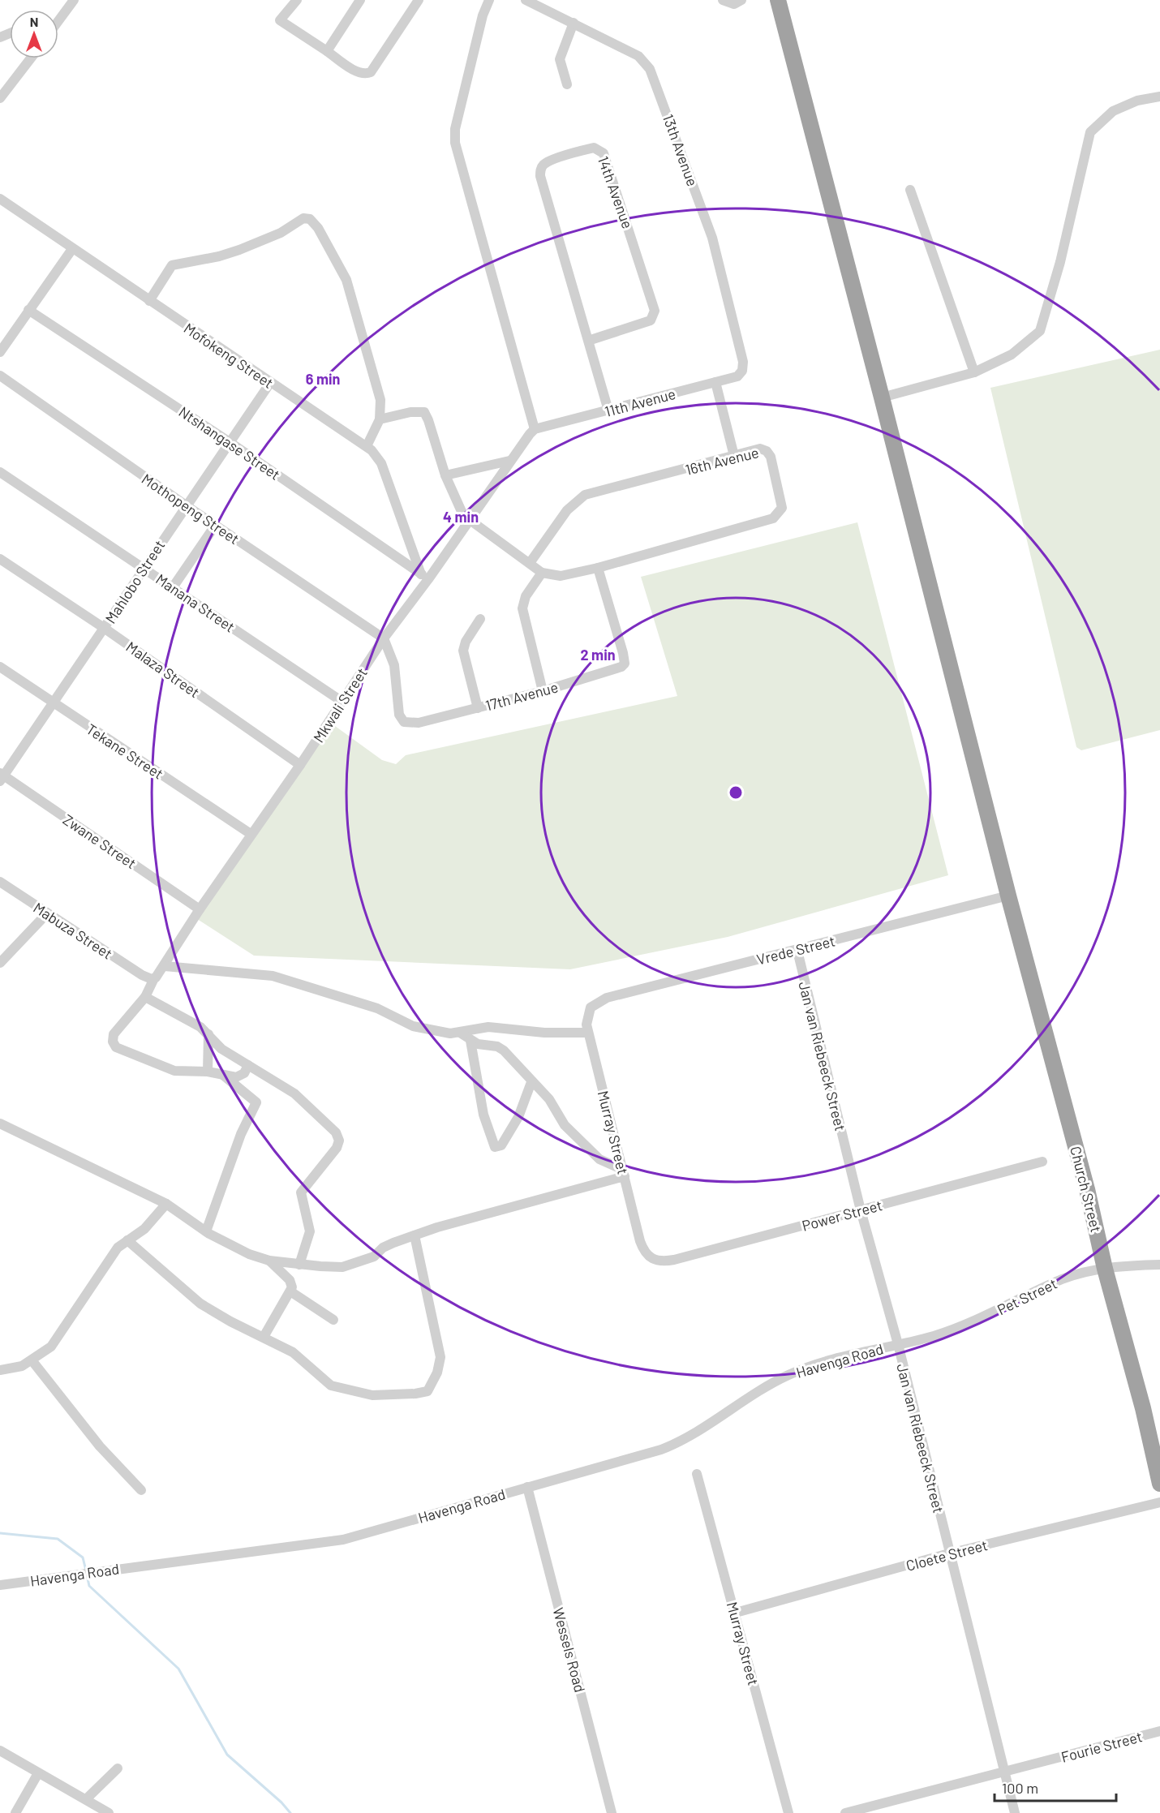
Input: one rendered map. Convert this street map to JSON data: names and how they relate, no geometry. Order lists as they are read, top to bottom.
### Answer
{
  "streets": {
    "highway": ["Church Street"],
    "street": [
      "13th Avenue",
      "14th Avenue",
      "Mofokeng Street",
      "11th Avenue",
      "Ntshangase Street",
      "16th Avenue",
      "Mothopeng Street",
      "Mahlobo Street",
      "Manana Street",
      "Malaza Street",
      "17th Avenue",
      "Mkwali Street",
      "Tekane Street",
      "Zwane Street",
      "Mabuza Street",
      "Vrede Street",
      "Jan van Riebeeck Street",
      "Murray Street",
      "Power Street",
      "Pet Street",
      "Havenga Road",
      "Cloete Street",
      "Wessels Road",
      "Fourie Street"
    ]
  },
  "crossings": [
    ["13th Avenue", "11th Avenue"],
    ["14th Avenue", "11th Avenue"],
    ["Mofokeng Street", "Ntshangase Street"],
    ["Mofokeng Street", "Mahlobo Street"],
    ["Mofokeng Street", "Mkwali Street"],
    ["11th Avenue", "Mkwali Street"],
    ["Ntshangase Street", "Mahlobo Street"],
    ["Ntshangase Street", "Mkwali Street"],
    ["16th Avenue", "17th Avenue"],
    ["Mothopeng Street", "Mahlobo Street"],
    ["Mothopeng Street", "17th Avenue"],
    ["Mothopeng Street", "Mkwali Street"],
    ["Mahlobo Street", "Manana Street"],
    ["Mahlobo Street", "Malaza Street"],
    ["Mahlobo Street", "Tekane Street"],
    ["Mahlobo Street", "Zwane Street"],
    ["Manana Street", "Mkwali Street"],
    ["Malaza Street", "Mkwali Street"],
    ["17th Avenue", "Mkwali Street"],
    ["Mkwali Street", "Tekane Street"],
    ["Mkwali Street", "Zwane Street"],
    ["Mkwali Street", "Mabuza Street"],
    ["Vrede Street", "Jan van Riebeeck Street"],
    ["Vrede Street", "Murray Street"],
    ["Vrede Street", "Church Street"],
    ["Jan van Riebeeck Street", "Power Street"],
    ["Jan van Riebeeck Street", "Pet Street"],
    ["Jan van Riebeeck Street", "Havenga Road"],
    ["Jan van Riebeeck Street", "Cloete Street"],
    ["Jan van Riebeeck Street", "Fourie Street"],
    ["Murray Street", "Power Street"],
    ["Murray Street", "Cloete Street"],
    ["Church Street", "Pet Street"],
    ["Pet Street", "Havenga Road"],
    ["Havenga Road", "Wessels Road"]
  ],
  "scale_bar": "100 m",
  "north": "top",
  "rings": ["6 min", "4 min", "2 min"]
}
